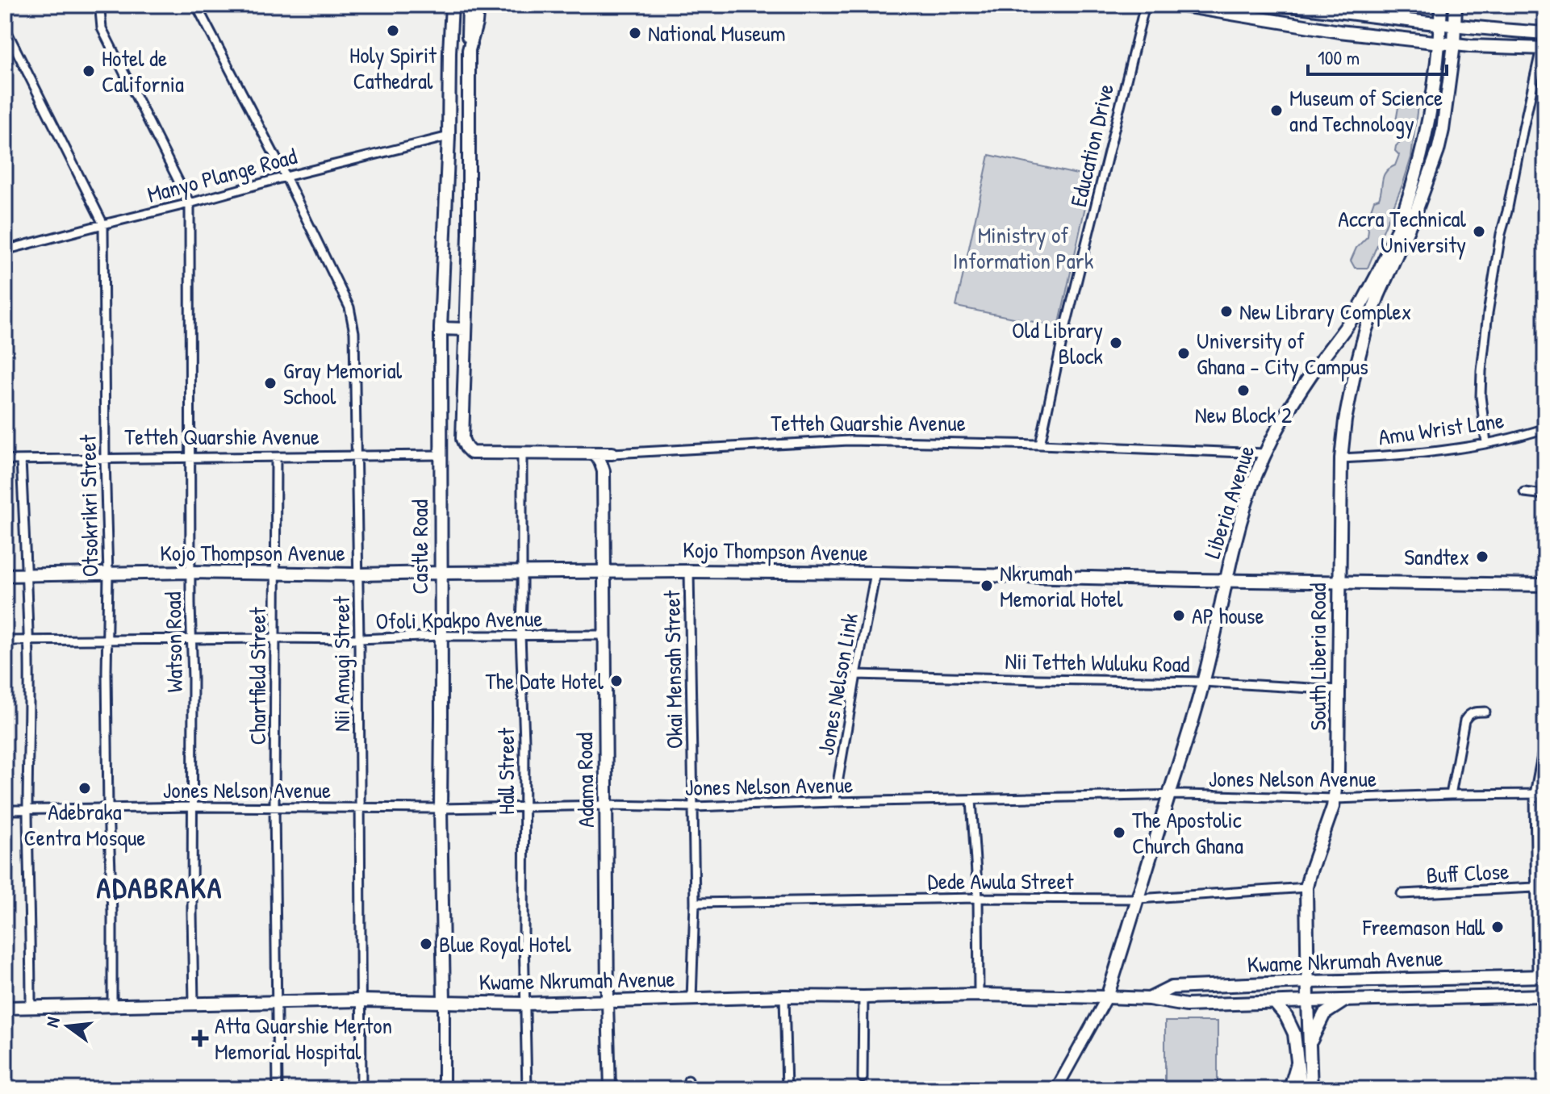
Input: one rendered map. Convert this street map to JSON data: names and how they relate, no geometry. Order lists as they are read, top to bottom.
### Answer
{
  "streets": {
    "main road": [
      "Tetteh Quarshie Avenue",
      "Liberia Avenue",
      "Castle Road",
      "Kojo Thompson Avenue",
      "South Liberia Road",
      "Adama Road",
      "Kwame Nkrumah Avenue"
    ],
    "street": [
      "Education Drive",
      "Manyo Plange Road",
      "Amu Wrist Lane",
      "Otsokrikri Street",
      "Ofoli Kpakpo Avenue",
      "Watson Road",
      "Nii Tetteh Wuluku Road",
      "Nii Amugi Street",
      "Okai Mensah Street",
      "Chartfield Street",
      "Jones Nelson Link",
      "Hall Street",
      "Jones Nelson Avenue",
      "Buff Close",
      "Dede Awula Street"
    ]
  },
  "crossings": [
    ["Education Drive", "Tetteh Quarshie Avenue"],
    ["Manyo Plange Road", "Otsokrikri Street"],
    ["Manyo Plange Road", "Castle Road"],
    ["Manyo Plange Road", "Watson Road"],
    ["Manyo Plange Road", "Nii Amugi Street"],
    ["Tetteh Quarshie Avenue", "Liberia Avenue"],
    ["Tetteh Quarshie Avenue", "Otsokrikri Street"],
    ["Tetteh Quarshie Avenue", "Castle Road"],
    ["Tetteh Quarshie Avenue", "Watson Road"],
    ["Tetteh Quarshie Avenue", "Nii Amugi Street"],
    ["Tetteh Quarshie Avenue", "Chartfield Street"],
    ["Tetteh Quarshie Avenue", "Hall Street"],
    ["Tetteh Quarshie Avenue", "Adama Road"],
    ["Amu Wrist Lane", "South Liberia Road"],
    ["Liberia Avenue", "Kojo Thompson Avenue"],
    ["Liberia Avenue", "Nii Tetteh Wuluku Road"],
    ["Liberia Avenue", "Jones Nelson Avenue"],
    ["Liberia Avenue", "Dede Awula Street"],
    ["Liberia Avenue", "Kwame Nkrumah Avenue"],
    ["Otsokrikri Street", "Kojo Thompson Avenue"],
    ["Otsokrikri Street", "Ofoli Kpakpo Avenue"],
    ["Otsokrikri Street", "Jones Nelson Avenue"],
    ["Otsokrikri Street", "Kwame Nkrumah Avenue"],
    ["Castle Road", "Kojo Thompson Avenue"],
    ["Castle Road", "Ofoli Kpakpo Avenue"],
    ["Castle Road", "Jones Nelson Avenue"],
    ["Castle Road", "Kwame Nkrumah Avenue"],
    ["Kojo Thompson Avenue", "Watson Road"],
    ["Kojo Thompson Avenue", "South Liberia Road"],
    ["Kojo Thompson Avenue", "Nii Amugi Street"],
    ["Kojo Thompson Avenue", "Okai Mensah Street"],
    ["Kojo Thompson Avenue", "Chartfield Street"],
    ["Kojo Thompson Avenue", "Jones Nelson Link"],
    ["Kojo Thompson Avenue", "Hall Street"],
    ["Kojo Thompson Avenue", "Adama Road"],
    ["Ofoli Kpakpo Avenue", "Watson Road"],
    ["Ofoli Kpakpo Avenue", "Nii Amugi Street"],
    ["Ofoli Kpakpo Avenue", "Chartfield Street"],
    ["Ofoli Kpakpo Avenue", "Hall Street"],
    ["Ofoli Kpakpo Avenue", "Adama Road"],
    ["Watson Road", "Jones Nelson Avenue"],
    ["Watson Road", "Kwame Nkrumah Avenue"],
    ["South Liberia Road", "Nii Tetteh Wuluku Road"],
    ["South Liberia Road", "Jones Nelson Avenue"],
    ["South Liberia Road", "Dede Awula Street"],
    ["South Liberia Road", "Kwame Nkrumah Avenue"],
    ["Nii Tetteh Wuluku Road", "Jones Nelson Link"],
    ["Nii Amugi Street", "Jones Nelson Avenue"],
    ["Nii Amugi Street", "Kwame Nkrumah Avenue"],
    ["Okai Mensah Street", "Jones Nelson Avenue"],
    ["Okai Mensah Street", "Dede Awula Street"],
    ["Okai Mensah Street", "Kwame Nkrumah Avenue"],
    ["Chartfield Street", "Jones Nelson Avenue"],
    ["Chartfield Street", "Kwame Nkrumah Avenue"],
    ["Jones Nelson Link", "Jones Nelson Avenue"],
    ["Hall Street", "Jones Nelson Avenue"],
    ["Hall Street", "Kwame Nkrumah Avenue"],
    ["Jones Nelson Avenue", "Adama Road"],
    ["Adama Road", "Kwame Nkrumah Avenue"]
  ],
  "districts": ["ADABRAKA"],
  "parks": ["Ministry of Information Park"],
  "places": {
    "other": [
      "Holy Spirit Cathedral",
      "National Museum",
      "Hotel de California",
      "Museum of Science and Technology",
      "Accra Technical University",
      "New Library Complex",
      "Old Library Block",
      "University of Ghana - City Campus",
      "Gray Memorial School",
      "New Block 2",
      "Sandtex",
      "Nkrumah Memorial Hotel",
      "AP house",
      "The Date Hotel",
      "Adebraka Centra Mosque",
      "The Apostolic Church Ghana",
      "Freemason Hall",
      "Blue Royal Hotel"
    ],
    "health": ["Atta Quarshie Merton Memorial Hospital"]
  },
  "scale_bar": "100 m",
  "north": "left"
}
